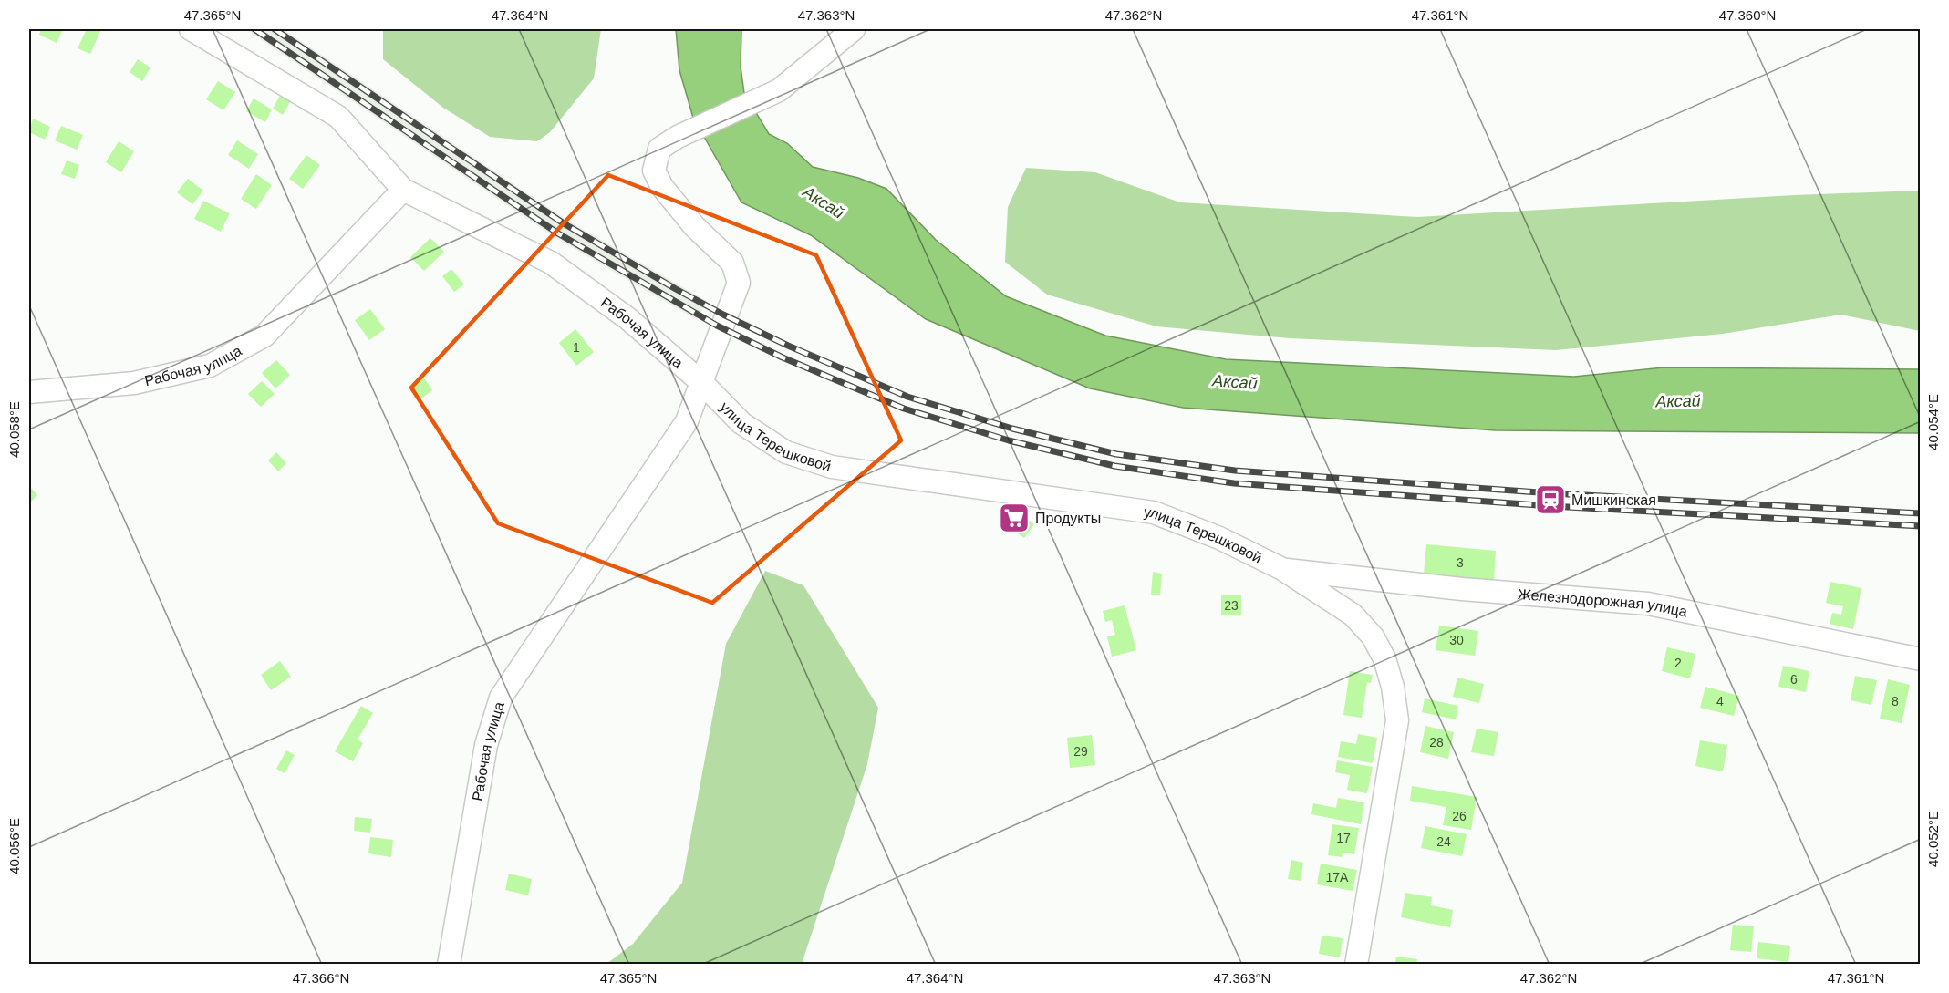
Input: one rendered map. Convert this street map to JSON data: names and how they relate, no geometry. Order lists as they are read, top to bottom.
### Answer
{
  "streets": {
    "street": ["Рабочая улица", "улица Терешковой", "Железнодорожная улица"]
  },
  "crossings": [
    ["Рабочая улица", "улица Терешковой"],
    ["улица Терешковой", "Железнодорожная улица"]
  ],
  "water": ["Аксай"],
  "places": {
    "station": ["Мишкинская"],
    "supermarket": ["Продукты"]
  },
  "house_numbers": [
    "1",
    "3",
    "23",
    "30",
    "2",
    "6",
    "4",
    "8",
    "28",
    "29",
    "26",
    "17",
    "24",
    "17А"
  ],
  "coordinates": [
    "47.365°N",
    "47.364°N",
    "47.363°N",
    "47.362°N",
    "47.361°N",
    "47.360°N",
    "40.054°E",
    "40.058°E",
    "40.052°E",
    "40.056°E",
    "47.366°N"
  ]
}
